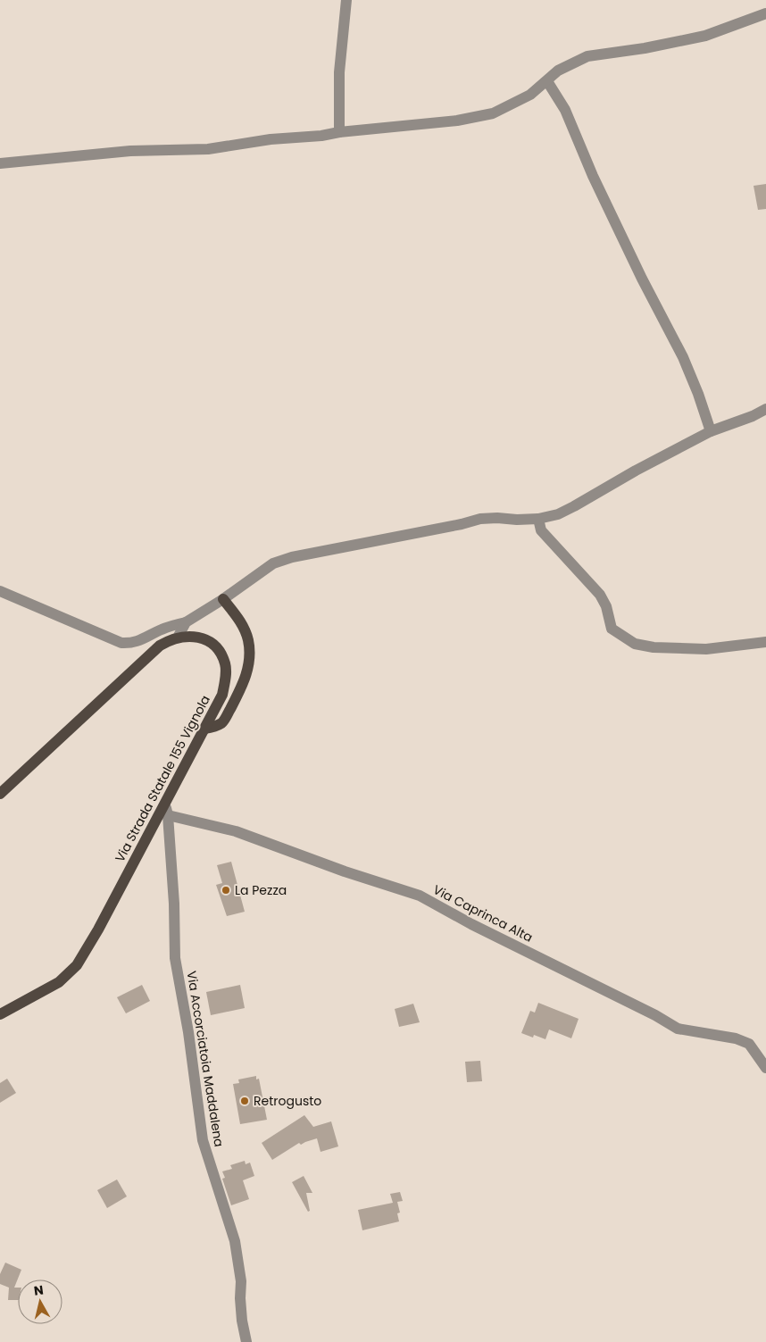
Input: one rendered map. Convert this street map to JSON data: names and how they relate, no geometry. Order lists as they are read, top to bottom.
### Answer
{
  "streets": {
    "main road": ["Via Strada Statale 155 Vignola"],
    "street": ["Via Caprinca Alta", "Via Accorciatoia Maddalena"]
  },
  "crossings": [
    ["Via Strada Statale 155 Vignola", "Via Accorciatoia Maddalena"],
    ["Via Caprinca Alta", "Via Accorciatoia Maddalena"]
  ],
  "places": ["La Pezza", "Retrogusto"],
  "north": "top"
}
